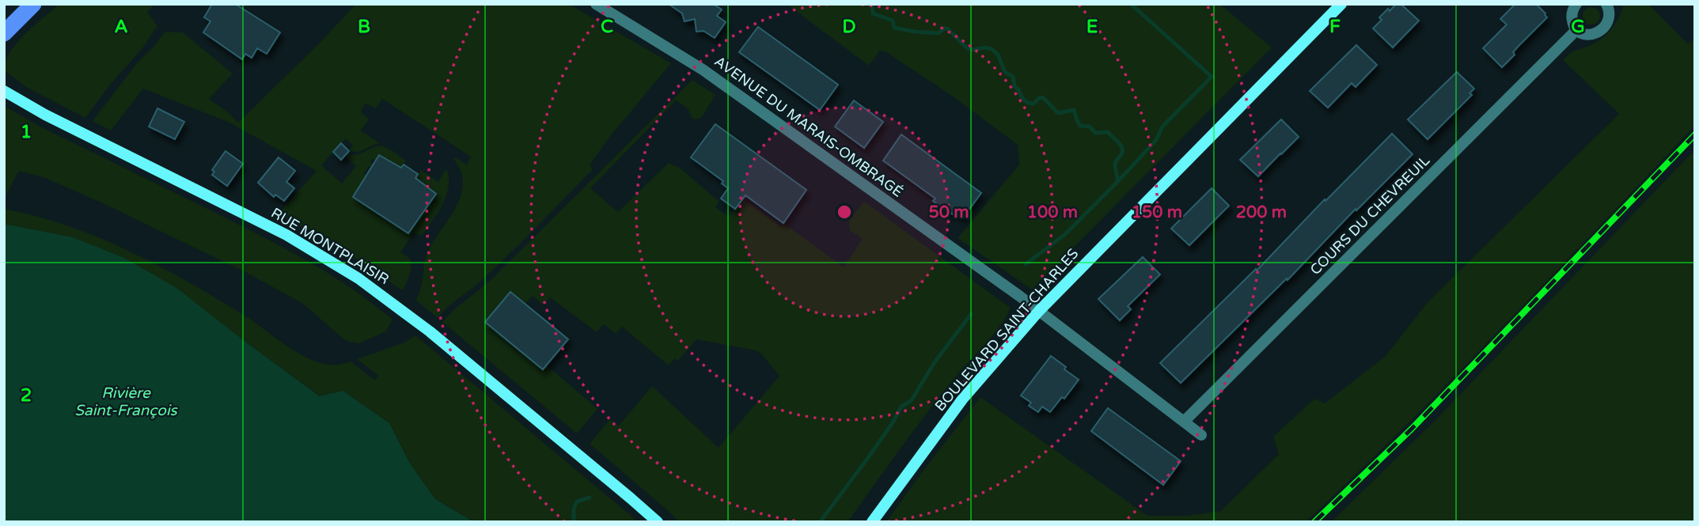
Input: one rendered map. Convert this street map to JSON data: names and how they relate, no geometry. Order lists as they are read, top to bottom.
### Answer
{
  "streets": {
    "street": [
      "AVENUE DU MARAIS-OMBRAGÉ",
      "COURS DU CHEVREUIL",
      "RUE MONTPLAISIR",
      "BOULEVARD SAINT-CHARLES"
    ]
  },
  "crossings": [
    ["AVENUE DU MARAIS-OMBRAGÉ", "COURS DU CHEVREUIL"],
    ["AVENUE DU MARAIS-OMBRAGÉ", "BOULEVARD SAINT-CHARLES"]
  ],
  "water": ["Rivière Saint-François"],
  "grid": {
    "columns": [
      "A",
      "B",
      "C",
      "D",
      "E",
      "F",
      "G"
    ],
    "rows": ["1", "2"]
  },
  "rings": [
    "50 m",
    "100 m",
    "150 m",
    "200 m"
  ]
}
